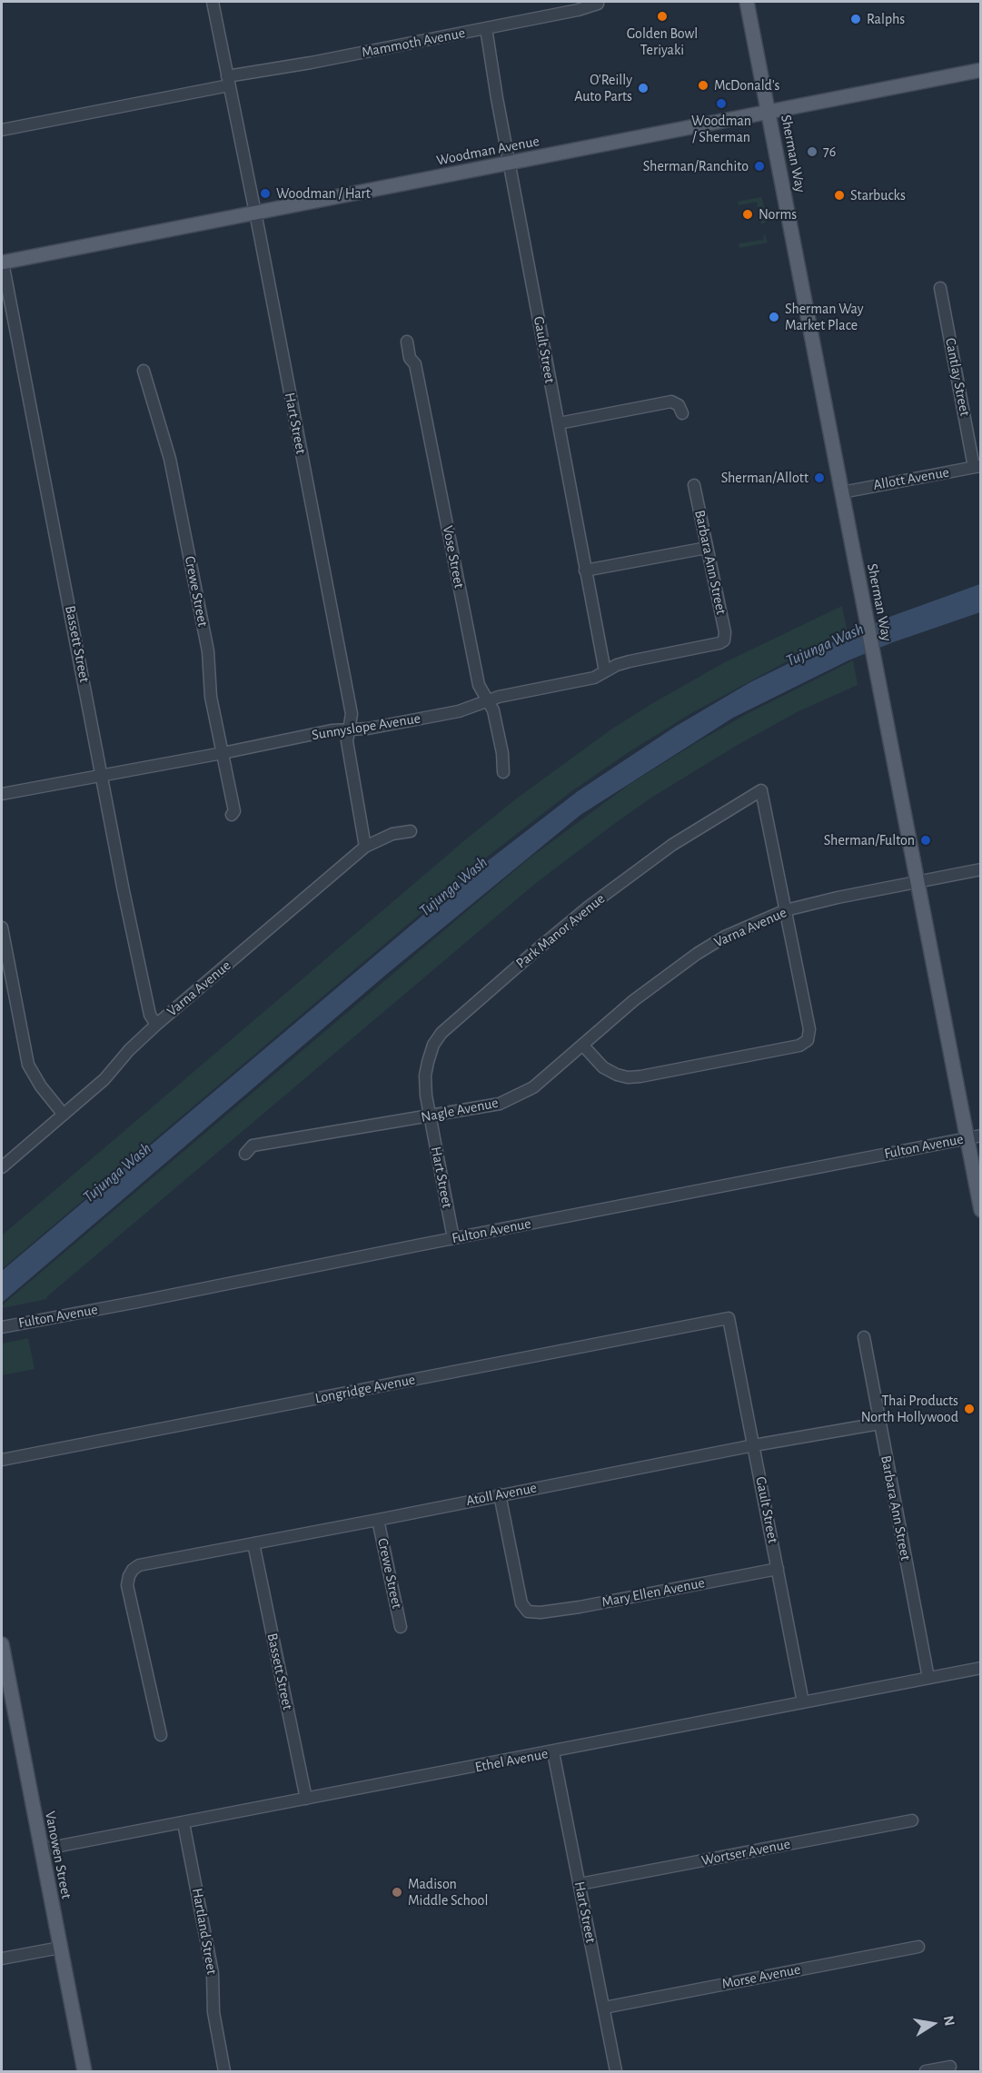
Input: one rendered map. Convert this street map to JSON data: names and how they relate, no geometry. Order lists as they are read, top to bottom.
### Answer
{
  "streets": {
    "main road": ["Woodman Avenue", "Sherman Way", "Vanowen Street"],
    "street": [
      "Mammoth Avenue",
      "Gault Street",
      "Cantlay Street",
      "Hart Street",
      "Allott Avenue",
      "Vose Street",
      "Barbara Ann Street",
      "Crewe Street",
      "Bassett Street",
      "Sunnyslope Avenue",
      "Varna Avenue",
      "Park Manor Avenue",
      "Nagle Avenue",
      "Fulton Avenue",
      "Longridge Avenue",
      "Atoll Avenue",
      "Mary Ellen Avenue",
      "Ethel Avenue",
      "Wortser Avenue",
      "Hartland Street",
      "Morse Avenue"
    ]
  },
  "crossings": [
    ["Mammoth Avenue", "Gault Street"],
    ["Mammoth Avenue", "Hart Street"],
    ["Woodman Avenue", "Sherman Way"],
    ["Woodman Avenue", "Gault Street"],
    ["Woodman Avenue", "Hart Street"],
    ["Woodman Avenue", "Bassett Street"],
    ["Sherman Way", "Allott Avenue"],
    ["Sherman Way", "Varna Avenue"],
    ["Sherman Way", "Fulton Avenue"],
    ["Gault Street", "Sunnyslope Avenue"],
    ["Gault Street", "Longridge Avenue"],
    ["Gault Street", "Atoll Avenue"],
    ["Gault Street", "Mary Ellen Avenue"],
    ["Gault Street", "Ethel Avenue"],
    ["Cantlay Street", "Allott Avenue"],
    ["Hart Street", "Sunnyslope Avenue"],
    ["Hart Street", "Varna Avenue"],
    ["Hart Street", "Park Manor Avenue"],
    ["Hart Street", "Nagle Avenue"],
    ["Hart Street", "Fulton Avenue"],
    ["Hart Street", "Ethel Avenue"],
    ["Hart Street", "Wortser Avenue"],
    ["Hart Street", "Morse Avenue"],
    ["Vose Street", "Sunnyslope Avenue"],
    ["Barbara Ann Street", "Sunnyslope Avenue"],
    ["Barbara Ann Street", "Atoll Avenue"],
    ["Barbara Ann Street", "Ethel Avenue"],
    ["Crewe Street", "Sunnyslope Avenue"],
    ["Crewe Street", "Atoll Avenue"],
    ["Bassett Street", "Sunnyslope Avenue"],
    ["Bassett Street", "Varna Avenue"],
    ["Bassett Street", "Atoll Avenue"],
    ["Bassett Street", "Ethel Avenue"],
    ["Varna Avenue", "Park Manor Avenue"],
    ["Varna Avenue", "Nagle Avenue"],
    ["Park Manor Avenue", "Nagle Avenue"],
    ["Atoll Avenue", "Mary Ellen Avenue"],
    ["Ethel Avenue", "Vanowen Street"],
    ["Ethel Avenue", "Hartland Street"]
  ],
  "water": ["Tujunga Wash"],
  "places": [
    "Golden Bowl Teriyaki",
    "Ralphs",
    "McDonald's",
    "O'Reilly Auto Parts",
    "Woodman / Sherman",
    "76",
    "Sherman/Ranchito",
    "Woodman / Hart",
    "Starbucks",
    "Norms",
    "Sherman Way Market Place",
    "Sherman/Allott",
    "Sherman/Fulton",
    "Thai Products North Hollywood",
    "Madison Middle School"
  ],
  "north": "right"
}
